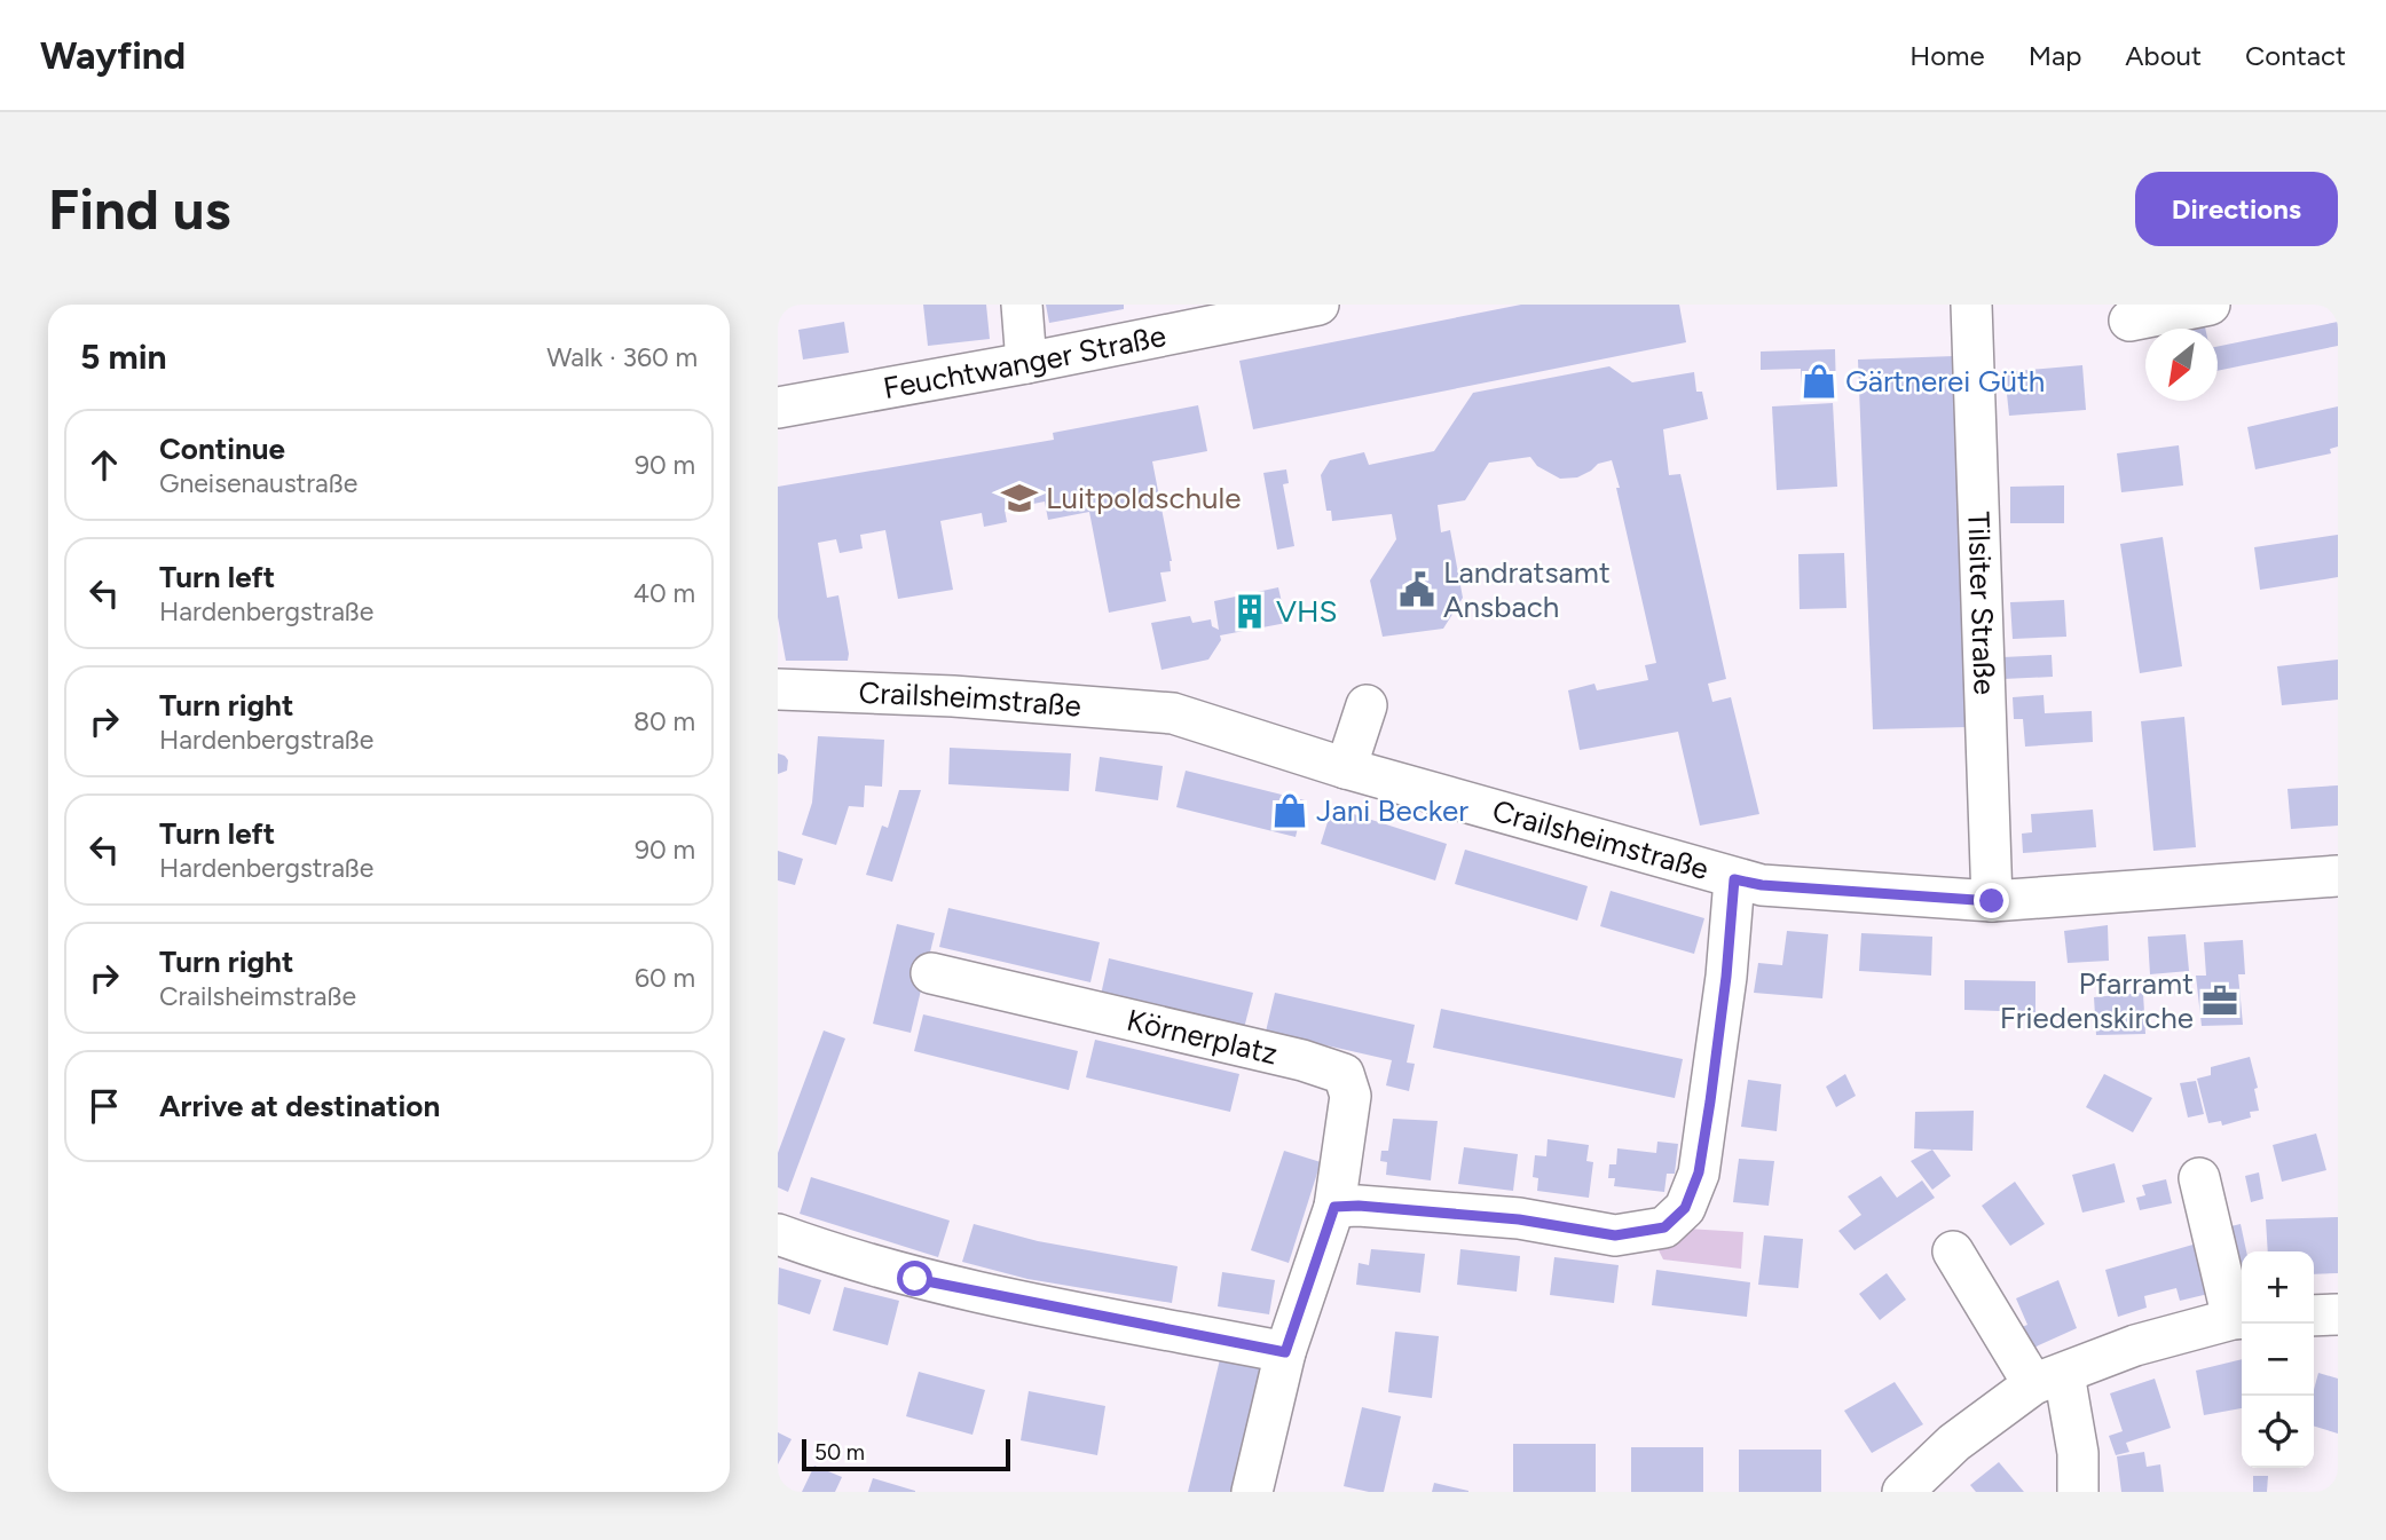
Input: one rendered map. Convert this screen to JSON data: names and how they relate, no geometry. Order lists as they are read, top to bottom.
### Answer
{
  "streets": {
    "street": [
      "Feuchtwanger Straße",
      "Tilsiter Straße",
      "Crailsheimstraße",
      "Körnerplatz"
    ]
  },
  "crossings": [
    ["Tilsiter Straße", "Crailsheimstraße"]
  ],
  "places": {
    "shop": ["Gärtnerei Güth", "Jani Becker"],
    "school or university": ["Luitpoldschule"],
    "public building": ["Landratsamt Ansbach"],
    "building": ["VHS"],
    "office": ["Pfarramt Friedenskirche"]
  },
  "scale_bar": "50 m",
  "north": "bottom left",
  "page": {
    "header": "Wayfind",
    "nav": [
      "Home",
      "Map",
      "About",
      "Contact"
    ],
    "buttons": "Directions",
    "title": "Find us",
    "heading": ["5 min", "Walk · 360 m"],
    "list": [
      ["Continue", "Gneisenaustraße", "90 m"],
      ["Turn left", "Hardenbergstraße", "40 m"],
      ["Turn right", "Hardenbergstraße", "80 m"],
      ["Turn left", "Hardenbergstraße", "90 m"],
      ["Turn right", "Crailsheimstraße", "60 m"],
      "Arrive at destination"
    ],
    "map_buttons": ["+", "−"],
    "scale": "50 m"
  }
}
